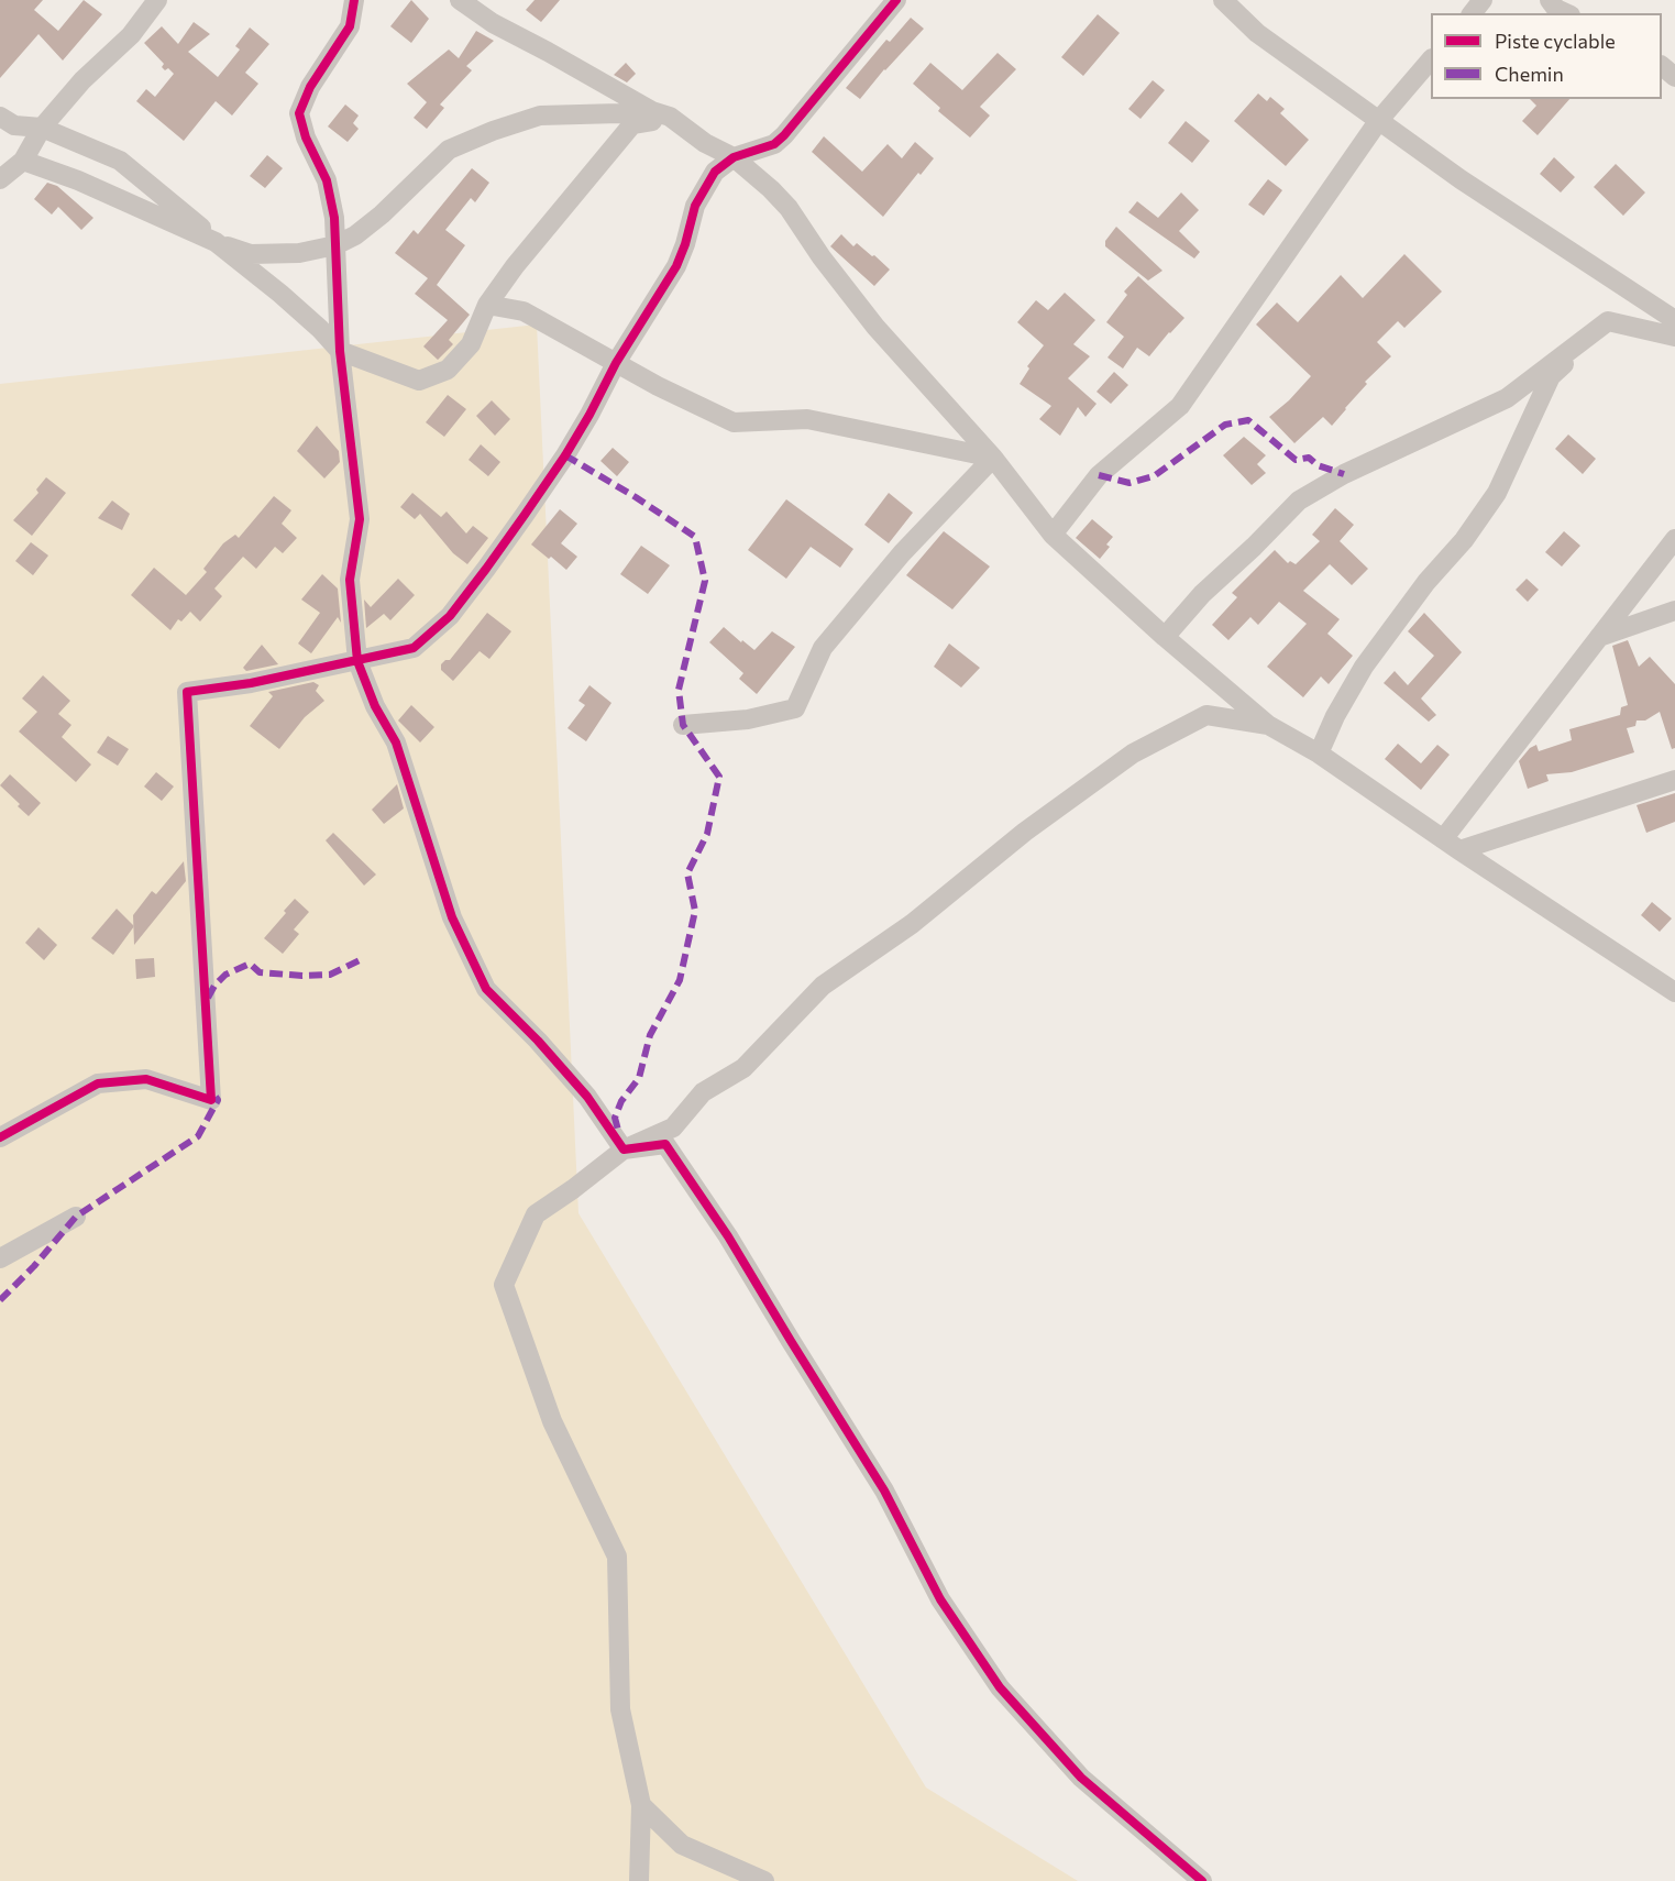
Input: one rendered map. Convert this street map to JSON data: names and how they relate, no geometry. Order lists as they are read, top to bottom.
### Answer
{
  "legend": ["Piste cyclable", "Chemin"]
}
